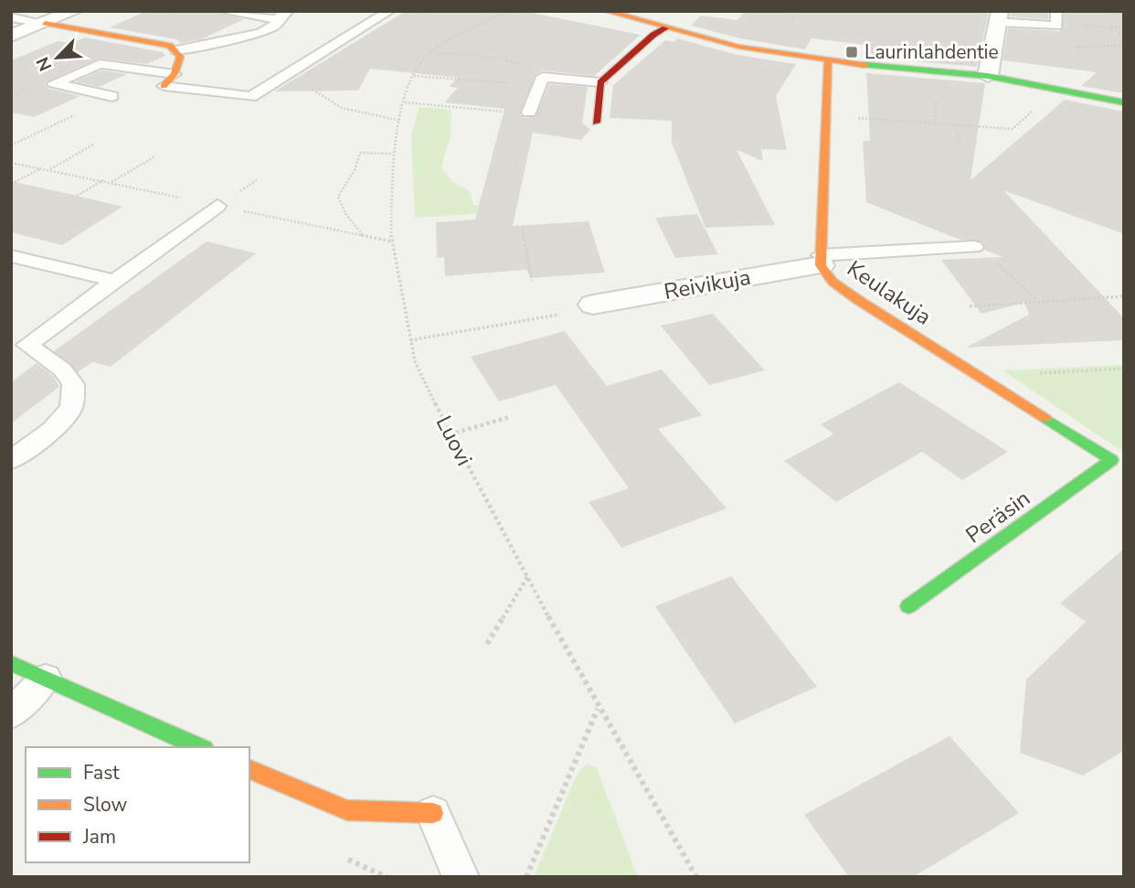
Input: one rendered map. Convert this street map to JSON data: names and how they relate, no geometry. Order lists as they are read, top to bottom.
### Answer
{
  "streets": {
    "street": ["Reivikuja", "Keulakuja", "Peräsin"],
    "path": ["Luovi"]
  },
  "crossings": [
    ["Reivikuja", "Keulakuja"],
    ["Keulakuja", "Peräsin"]
  ],
  "places": {
    "transit": ["Laurinlahdentie"]
  },
  "legend": ["Fast", "Slow", "Jam"],
  "north": "bottom left"
}
